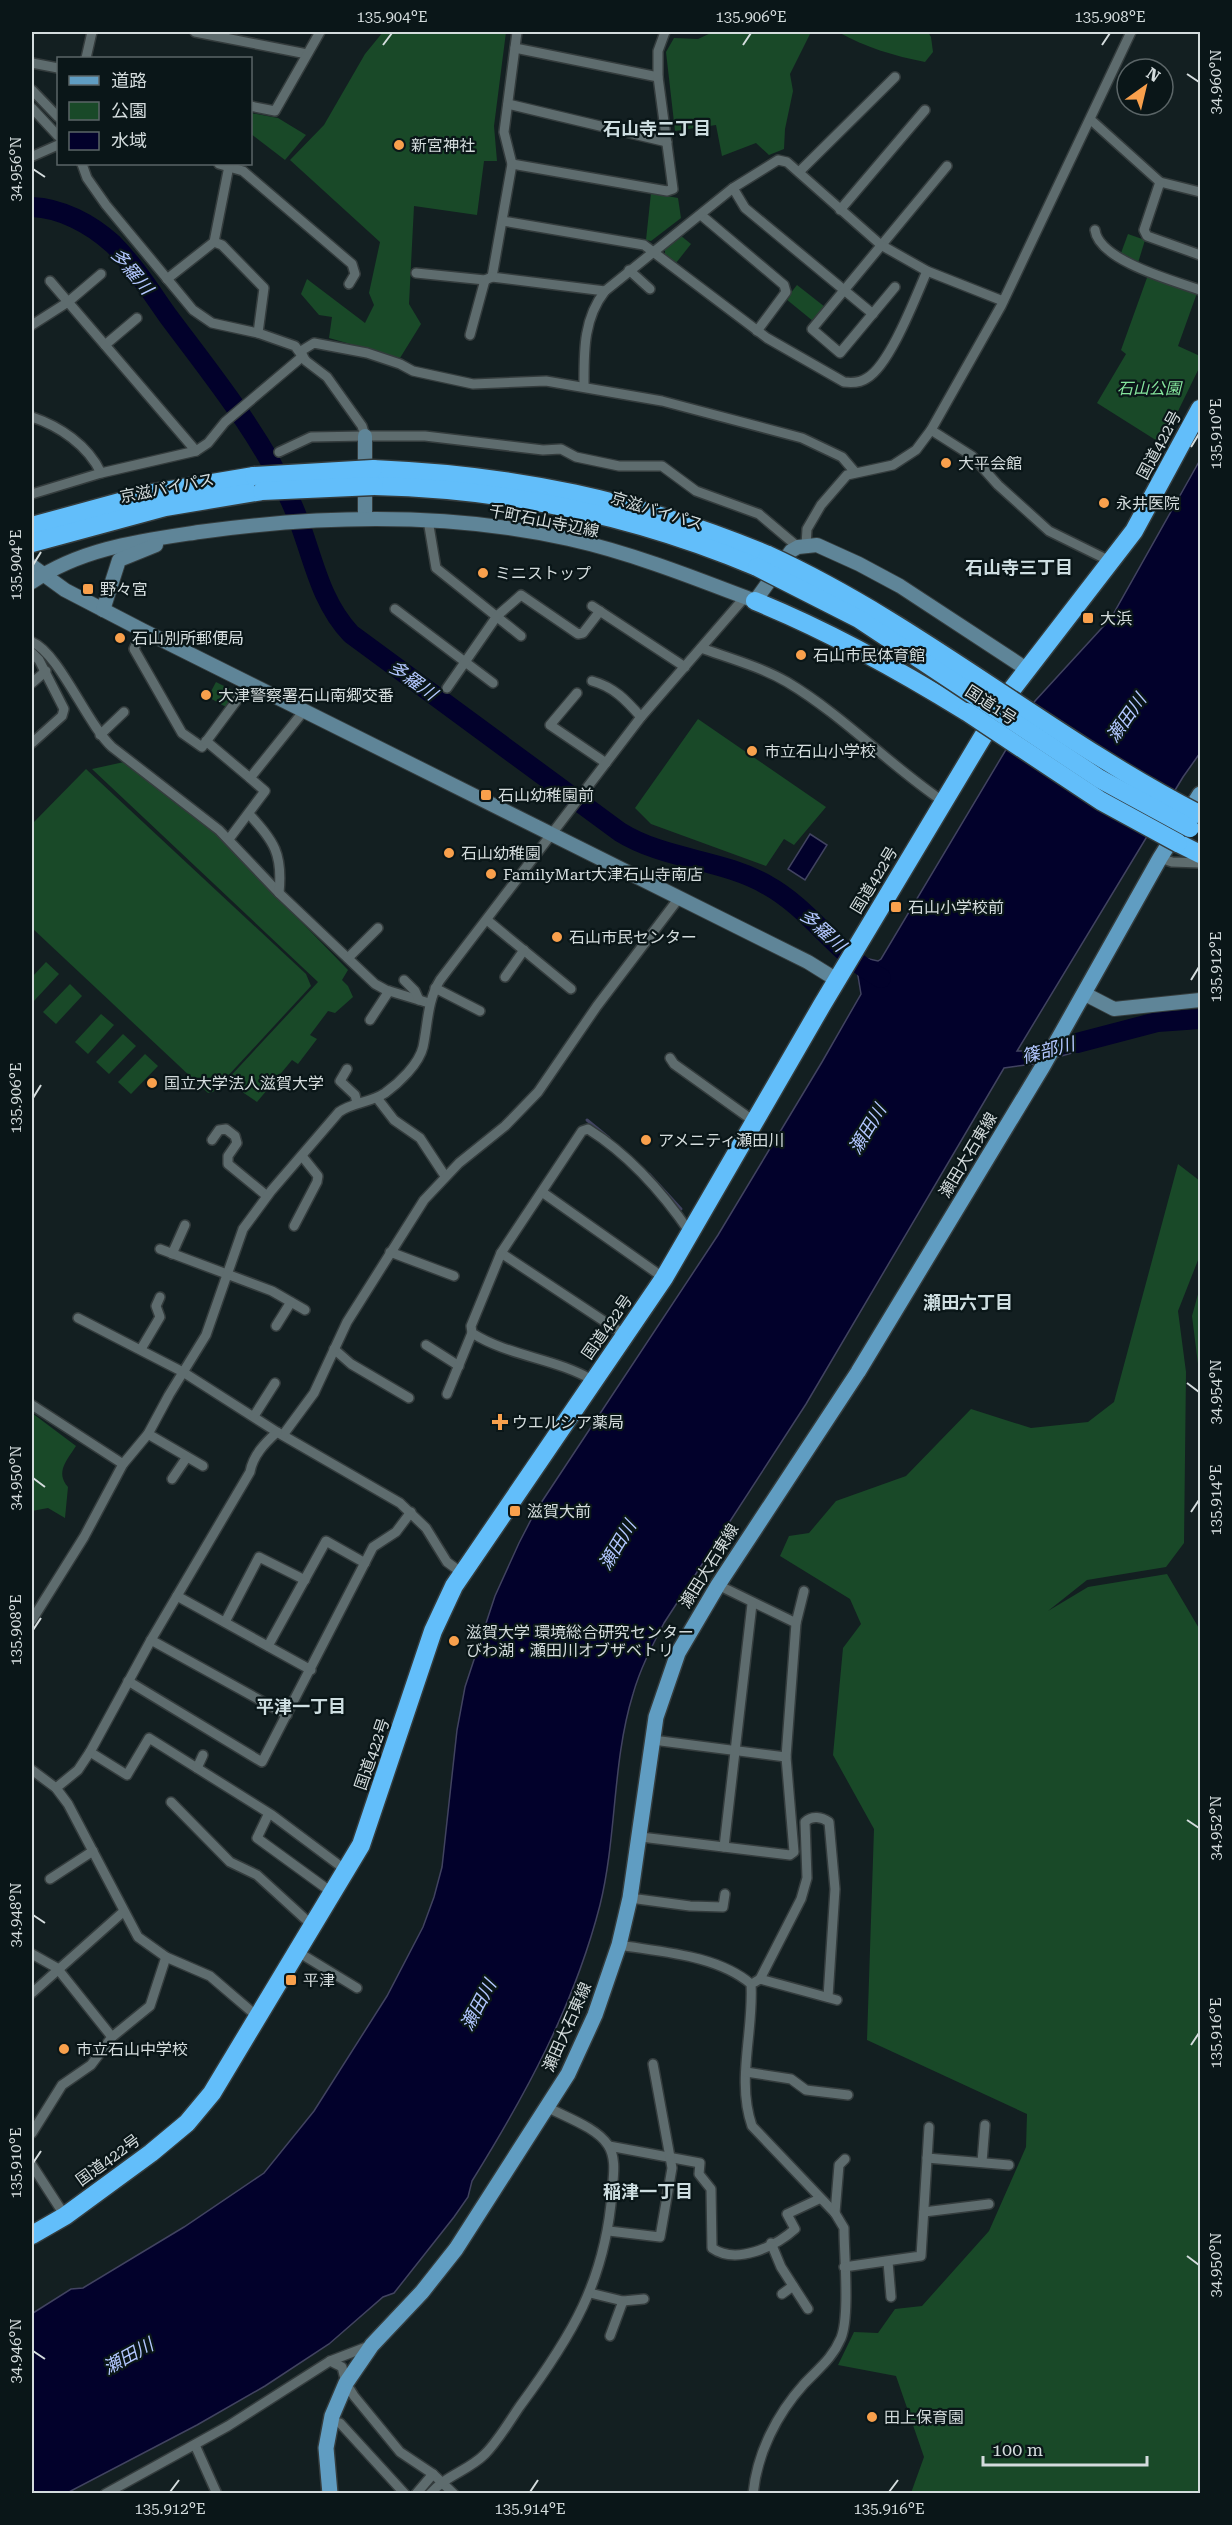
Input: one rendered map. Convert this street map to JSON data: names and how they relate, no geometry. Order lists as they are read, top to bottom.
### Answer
{
  "streets": {
    "highway": ["国道422号", "京滋バイパス", "国道1号"],
    "main road": ["千町石山寺辺線", "瀬田大石東線"]
  },
  "crossings": [
    ["千町石山寺辺線", "国道1号"]
  ],
  "districts": [
    "石山寺二丁目",
    "石山寺三丁目",
    "瀬田六丁目",
    "平津一丁目",
    "稲津一丁目"
  ],
  "water": ["多羅川", "瀬田川", "篠部川"],
  "parks": ["石山公園"],
  "places": {
    "other": [
      "新宮神社",
      "大平会館",
      "永井医院",
      "ミニストップ",
      "石山別所郵便局",
      "石山市民体育館",
      "大津警察署石山南郷交番",
      "市立石山小学校",
      "石山幼稚園",
      "FamilyMart大津石山寺南店",
      "石山市民センター",
      "国立大学法人滋賀大学",
      "アメニティ瀬田川",
      "滋賀大学 環境総合研究センター びわ湖・瀬田川オブザベトリ",
      "市立石山中学校",
      "田上保育園"
    ],
    "transit": [
      "野々宮",
      "大浜",
      "石山幼稚園前",
      "石山小学校前",
      "滋賀大前",
      "平津"
    ],
    "health": ["ウエルシア薬局"]
  },
  "legend": ["道路", "公園", "水域"],
  "scale_bar": "100 m",
  "north": "top right",
  "coordinates": [
    "135.904°E",
    "135.906°E",
    "135.908°E",
    "34.960°N",
    "34.956°N",
    "135.910°E",
    "135.912°E",
    "34.954°N",
    "34.950°N",
    "135.914°E",
    "34.952°N",
    "34.948°N",
    "135.916°E",
    "34.946°N"
  ]
}
